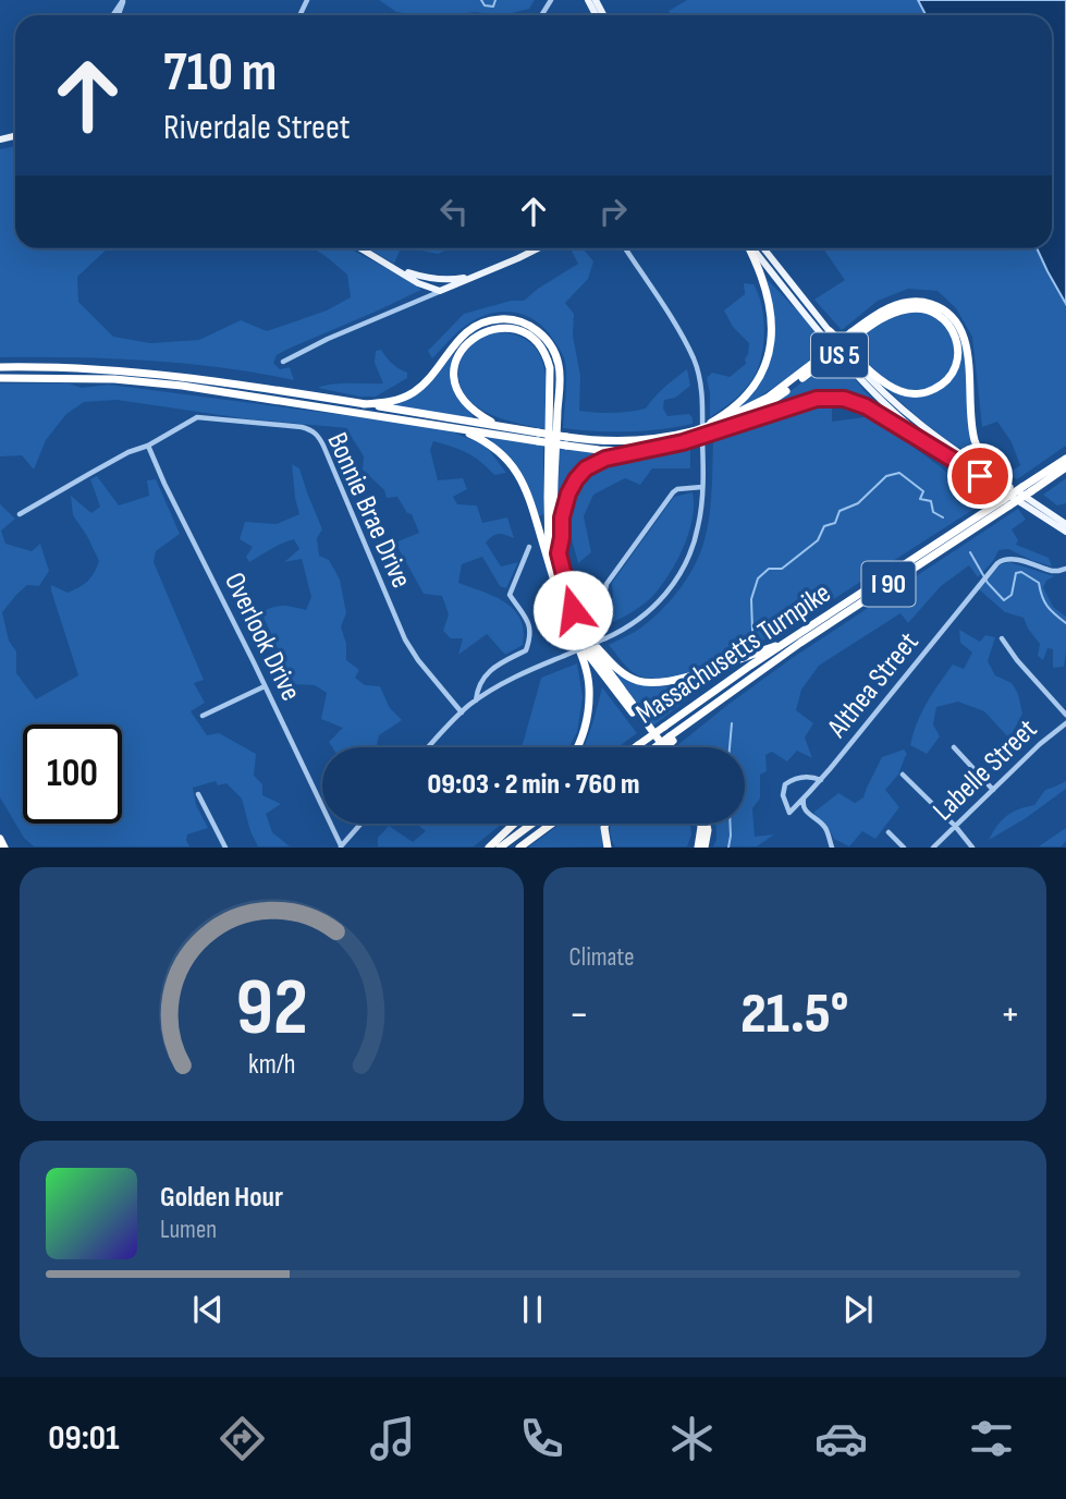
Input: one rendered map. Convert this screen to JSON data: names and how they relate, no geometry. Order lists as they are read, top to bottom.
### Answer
{
  "streets": {
    "highway": ["I 90", "Massachusetts Turnpike"],
    "main road": ["US 5"],
    "street": [
      "Bonnie Brae Drive",
      "Overlook Drive",
      "Althea Street",
      "Labelle Street"
    ]
  },
  "crossings": [
    ["Bonnie Brae Drive", "Overlook Drive"]
  ],
  "page": {
    "turn": ["710 m", "Riverdale Street"],
    "limit": "100",
    "trip": "09:03 · 2 min · 760 m",
    "tile": "Climate",
    "heat": ["−", "21.5°", "+"],
    "song": ["Golden Hour", "Lumen"],
    "tabs": "09:01",
    "gauge": ["92", "km/h"]
  }
}
